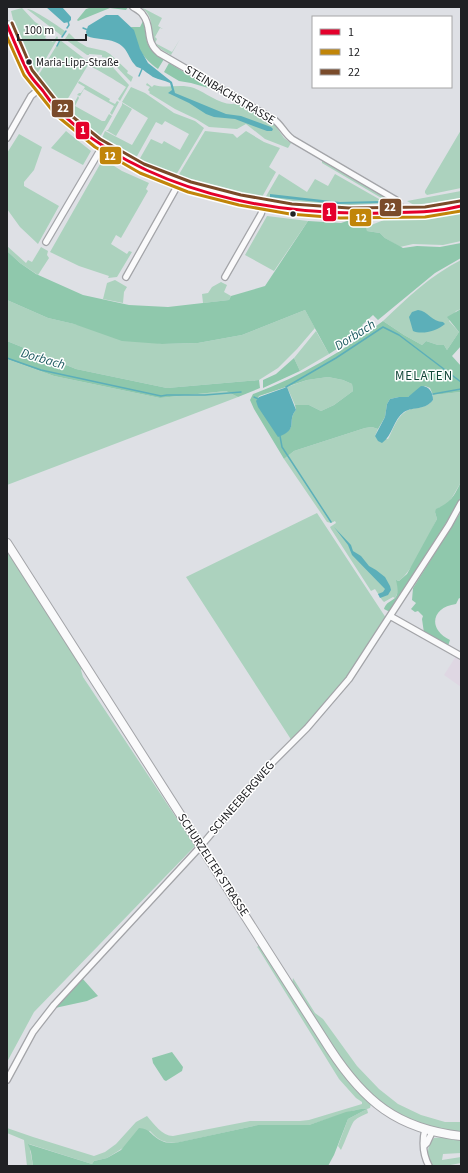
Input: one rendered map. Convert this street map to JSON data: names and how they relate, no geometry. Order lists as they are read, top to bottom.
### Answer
{
  "streets": {
    "street": ["STEINBACHSTRASSE", "SCHNEEBERGWEG", "SCHURZELTER STRASSE"]
  },
  "crossings": [
    ["SCHNEEBERGWEG", "SCHURZELTER STRASSE"]
  ],
  "districts": ["MELATEN"],
  "water": ["Dorbach"],
  "places": ["Maria-Lipp-Straße"],
  "lines": ["transit line 22", "transit line 1", "transit line 12"],
  "legend": ["1", "12", "22"],
  "scale_bar": "100 m"
}
